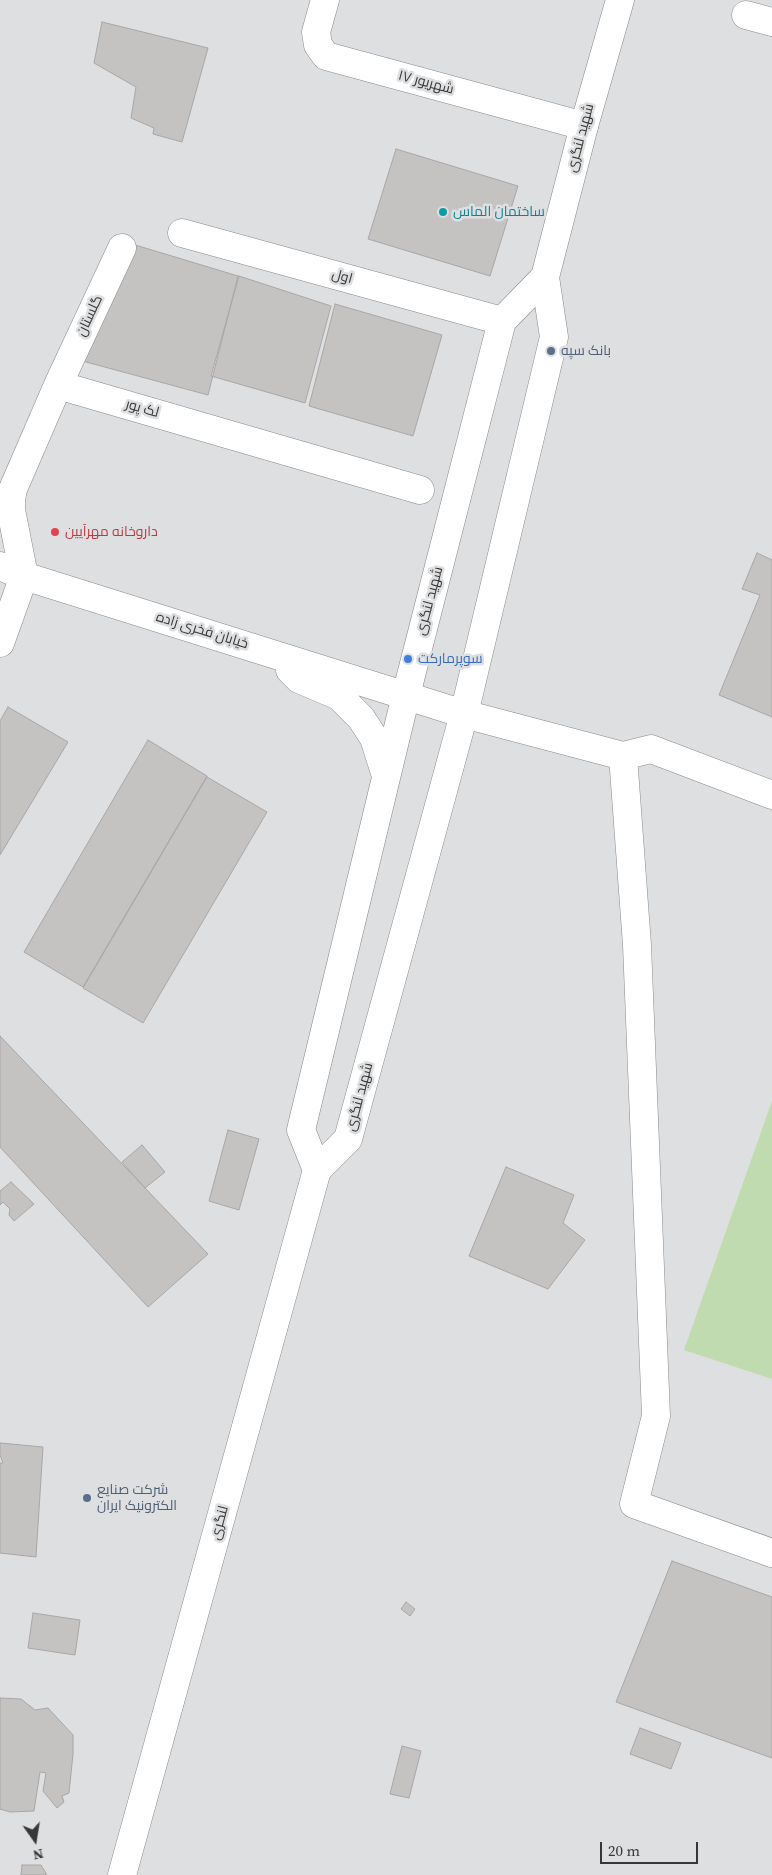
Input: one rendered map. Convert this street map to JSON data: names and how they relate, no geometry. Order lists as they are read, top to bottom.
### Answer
{
  "streets": {
    "main road": [
      "۱۷ شهریور",
      "شهید لنگری",
      "اول",
      "گلستان",
      "لک پور",
      "خیابان فخری زاده",
      "لنگری"
    ]
  },
  "crossings": [
    ["۱۷ شهریور", "شهید لنگری"],
    ["شهید لنگری", "اول"],
    ["شهید لنگری", "خیابان فخری زاده"],
    ["شهید لنگری", "لنگری"],
    ["گلستان", "لک پور"]
  ],
  "places": [
    "ساختمان الماس",
    "بانک سپه",
    "داروخانه مهرآیین",
    "سوپرمارکت",
    "شرکت صنایع الکترونیک ایران"
  ],
  "scale_bar": "20 m",
  "north": "bottom"
}
